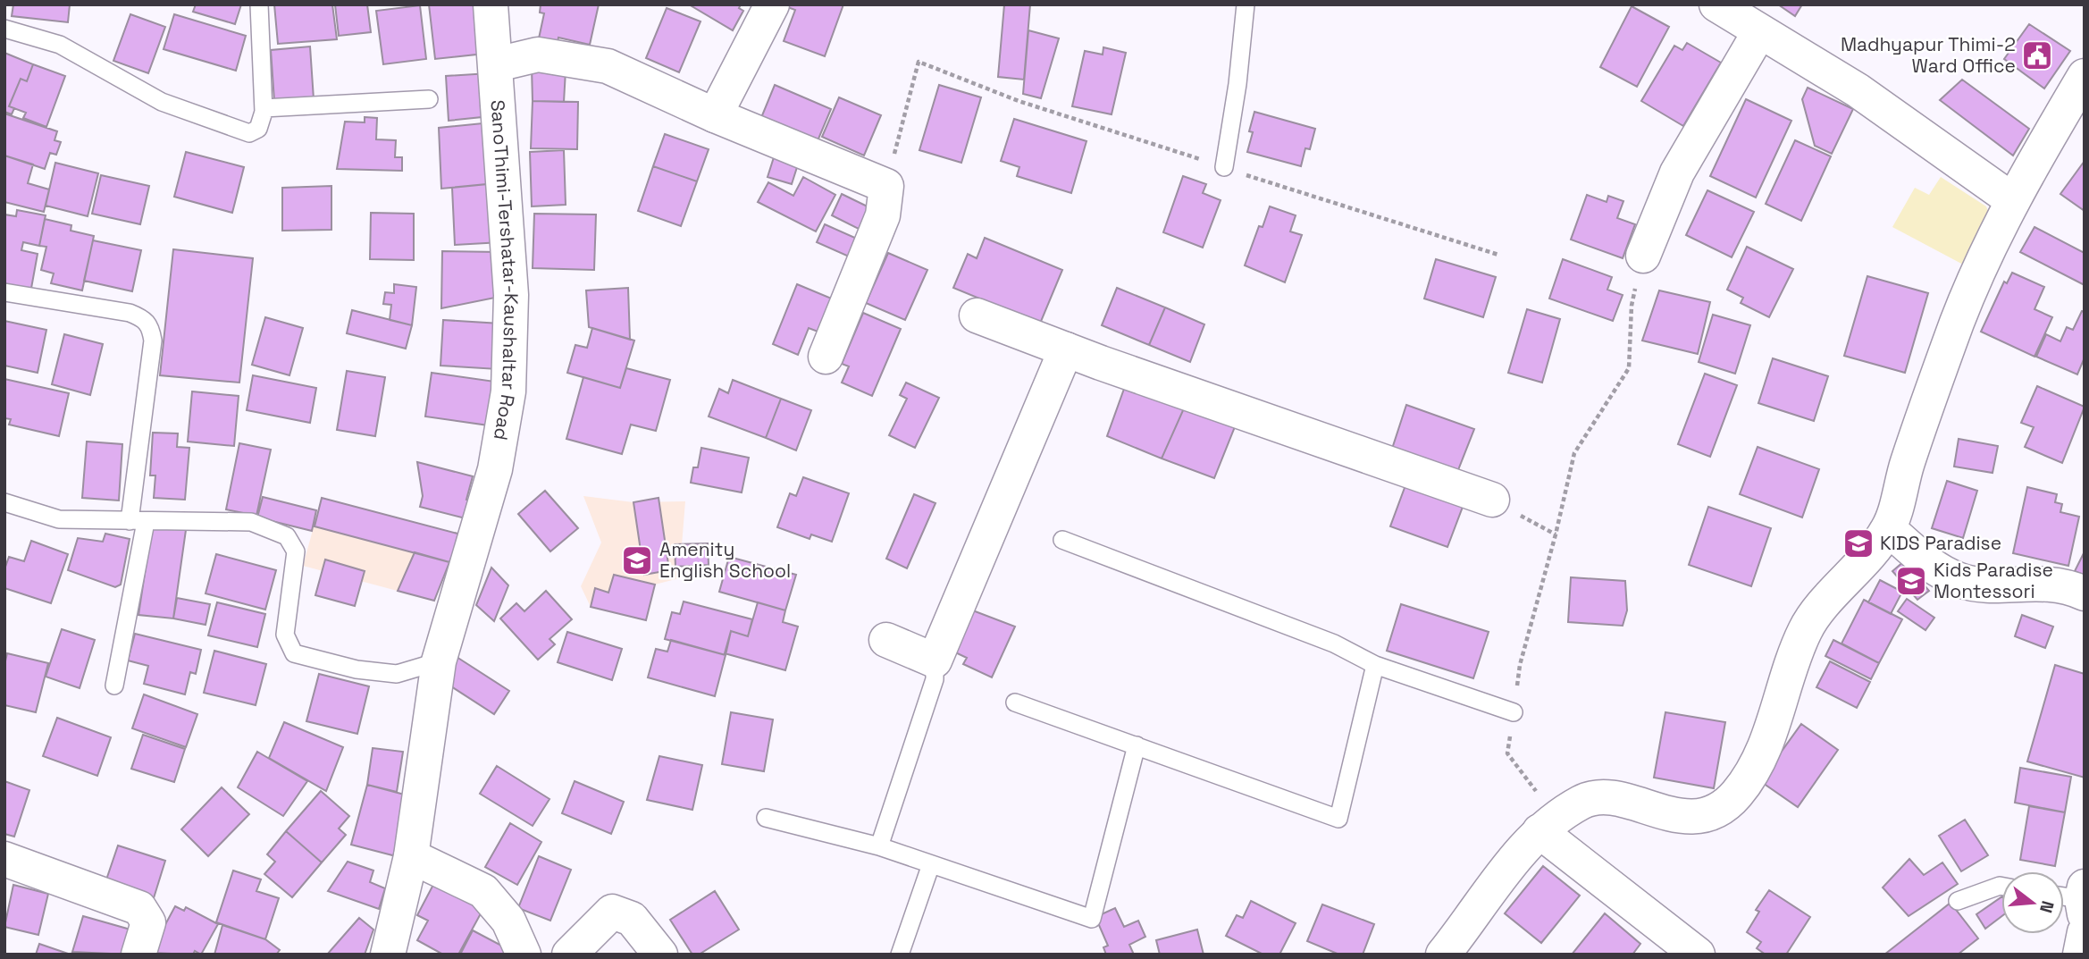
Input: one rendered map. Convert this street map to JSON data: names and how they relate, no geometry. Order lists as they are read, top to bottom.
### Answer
{
  "streets": {
    "street": ["SanoThimi-Tershatar-Kaushaltar Road"]
  },
  "places": {
    "public building": ["Madhyapur Thimi-2 Ward Office"],
    "school or university": ["KIDS Paradise", "Amenity English School", "Kids Paradise Montessori"]
  },
  "north": "right"
}
